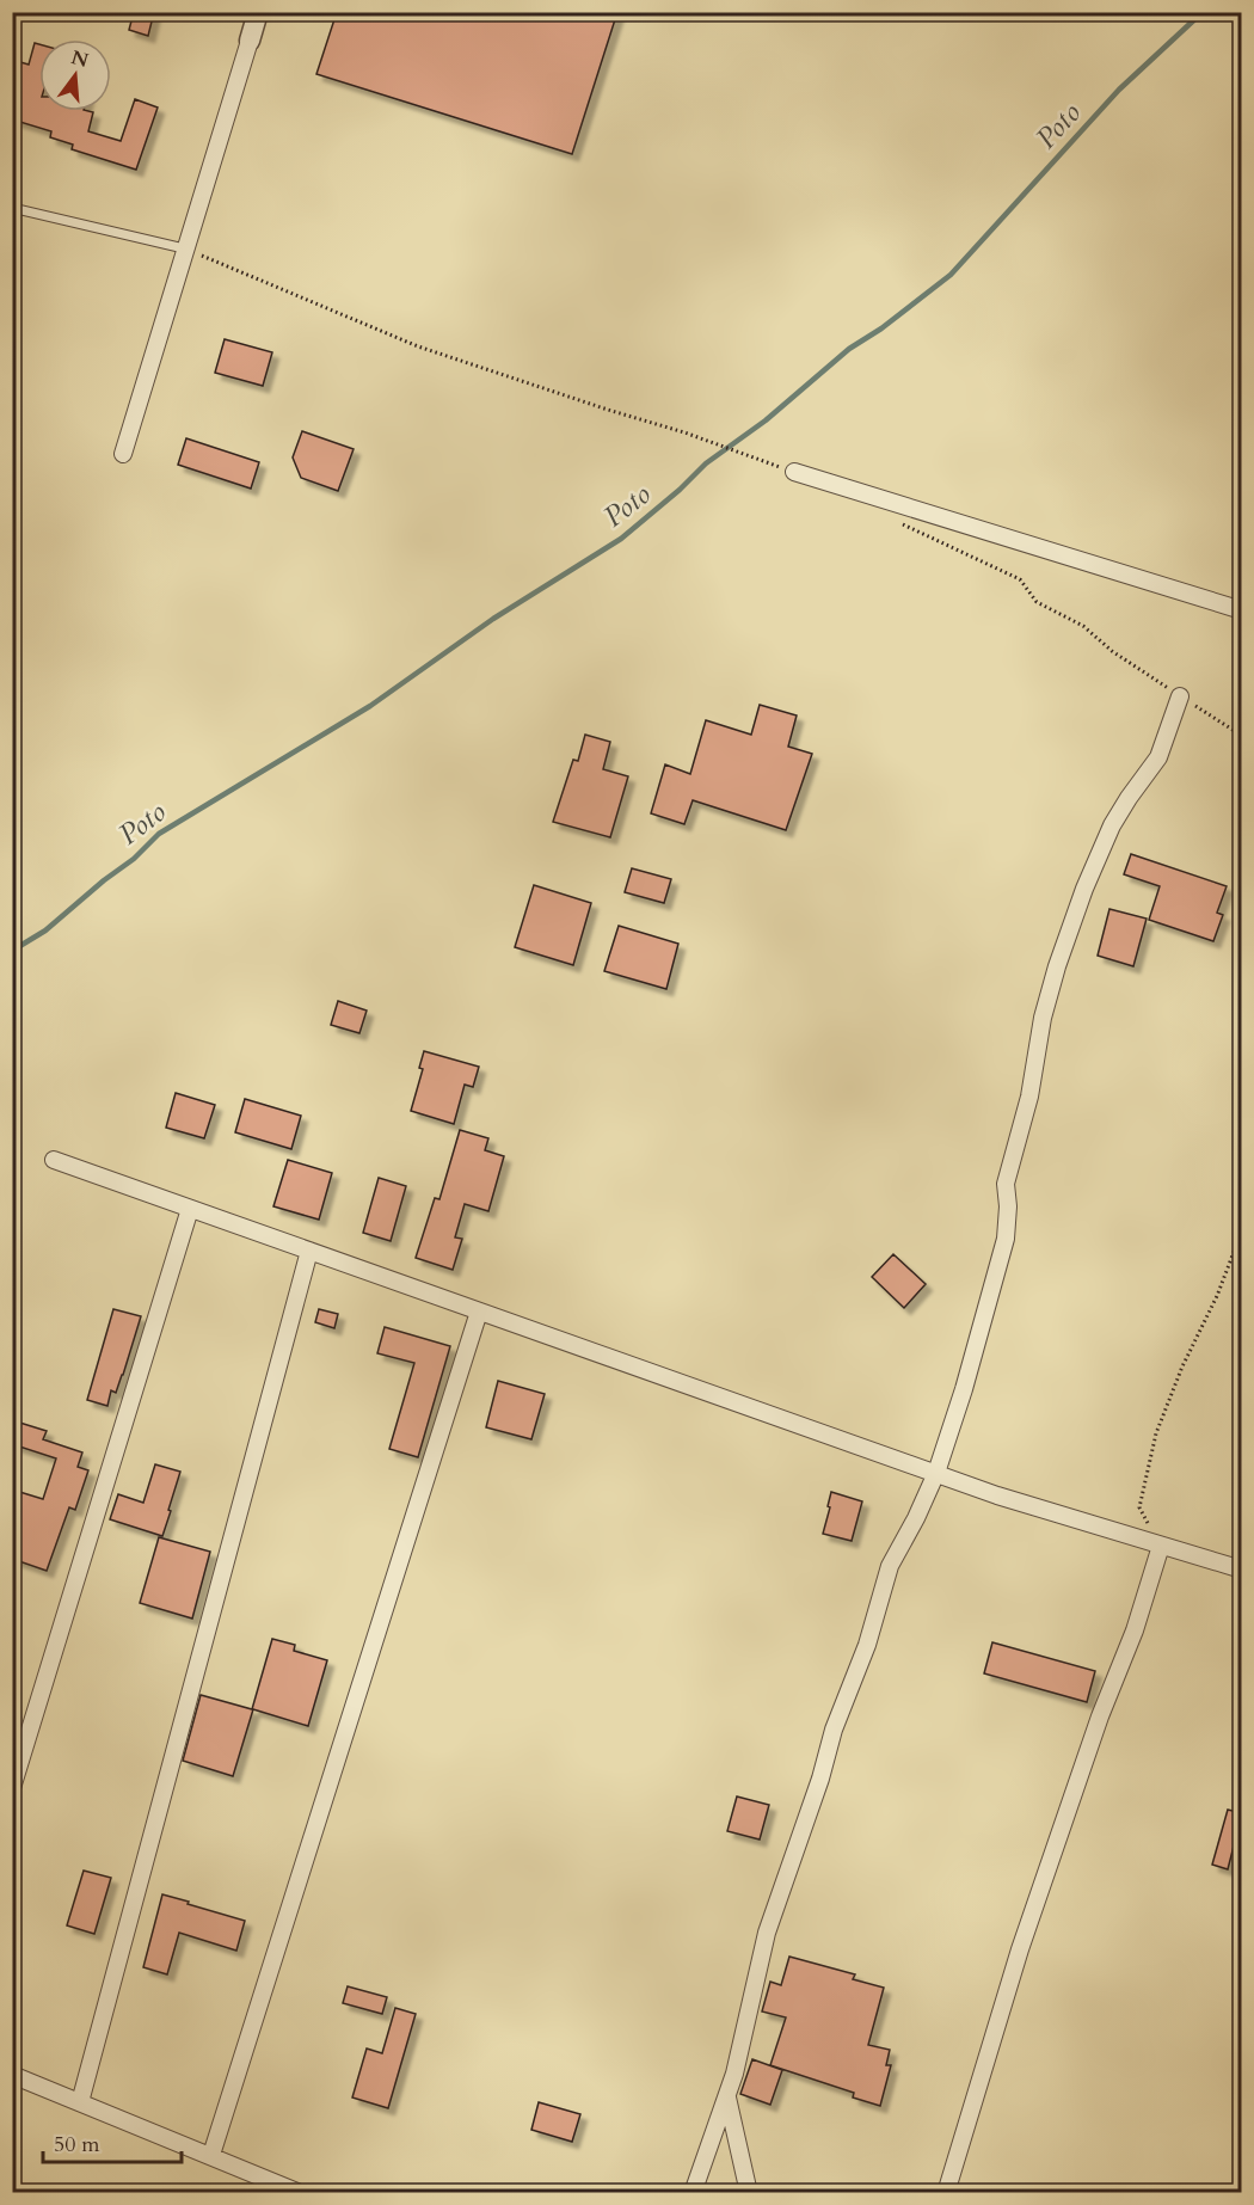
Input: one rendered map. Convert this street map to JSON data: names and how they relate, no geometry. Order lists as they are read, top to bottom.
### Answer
{
  "water": ["Poto"],
  "scale_bar": "50 m",
  "north": "top"
}
